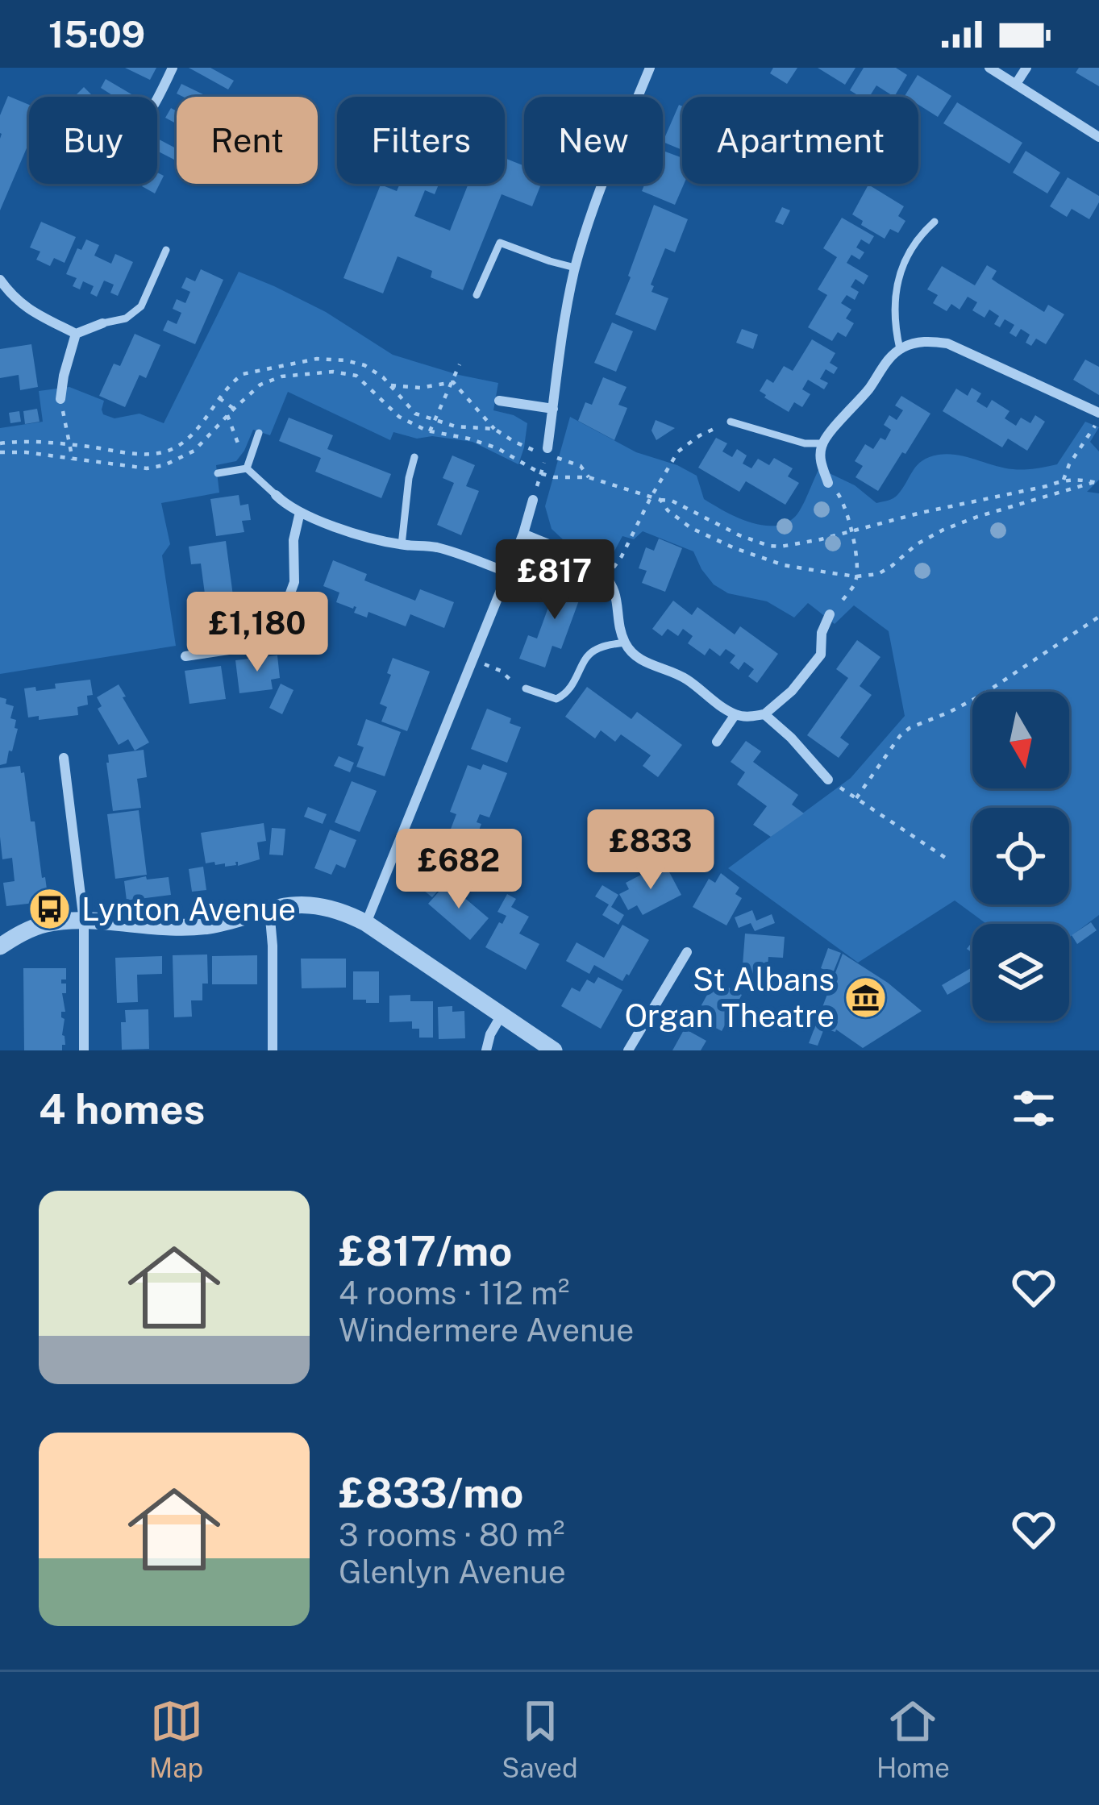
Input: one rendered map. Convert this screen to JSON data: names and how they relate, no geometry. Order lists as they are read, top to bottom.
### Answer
{
  "places": {
    "bus stop": ["Lynton Avenue"],
    "museum": ["St Albans Organ Theatre"]
  },
  "north": "bottom",
  "page": {
    "status": "15:09",
    "chip": [
      "Buy",
      "Rent",
      "Filters",
      "New",
      "Apartment"
    ],
    "price": [
      "£817",
      "£1,180",
      "£833",
      "£682"
    ],
    "heading": "4 homes",
    "list": [
      {
        "name": "£817/mo",
        "note": "4 rooms · 112 m² · Windermere Avenue"
      },
      {
        "name": "£833/mo",
        "note": "3 rooms · 80 m² · Glenlyn Avenue"
      }
    ],
    "tabs": ["Map", "Saved", "Home"]
  }
}
